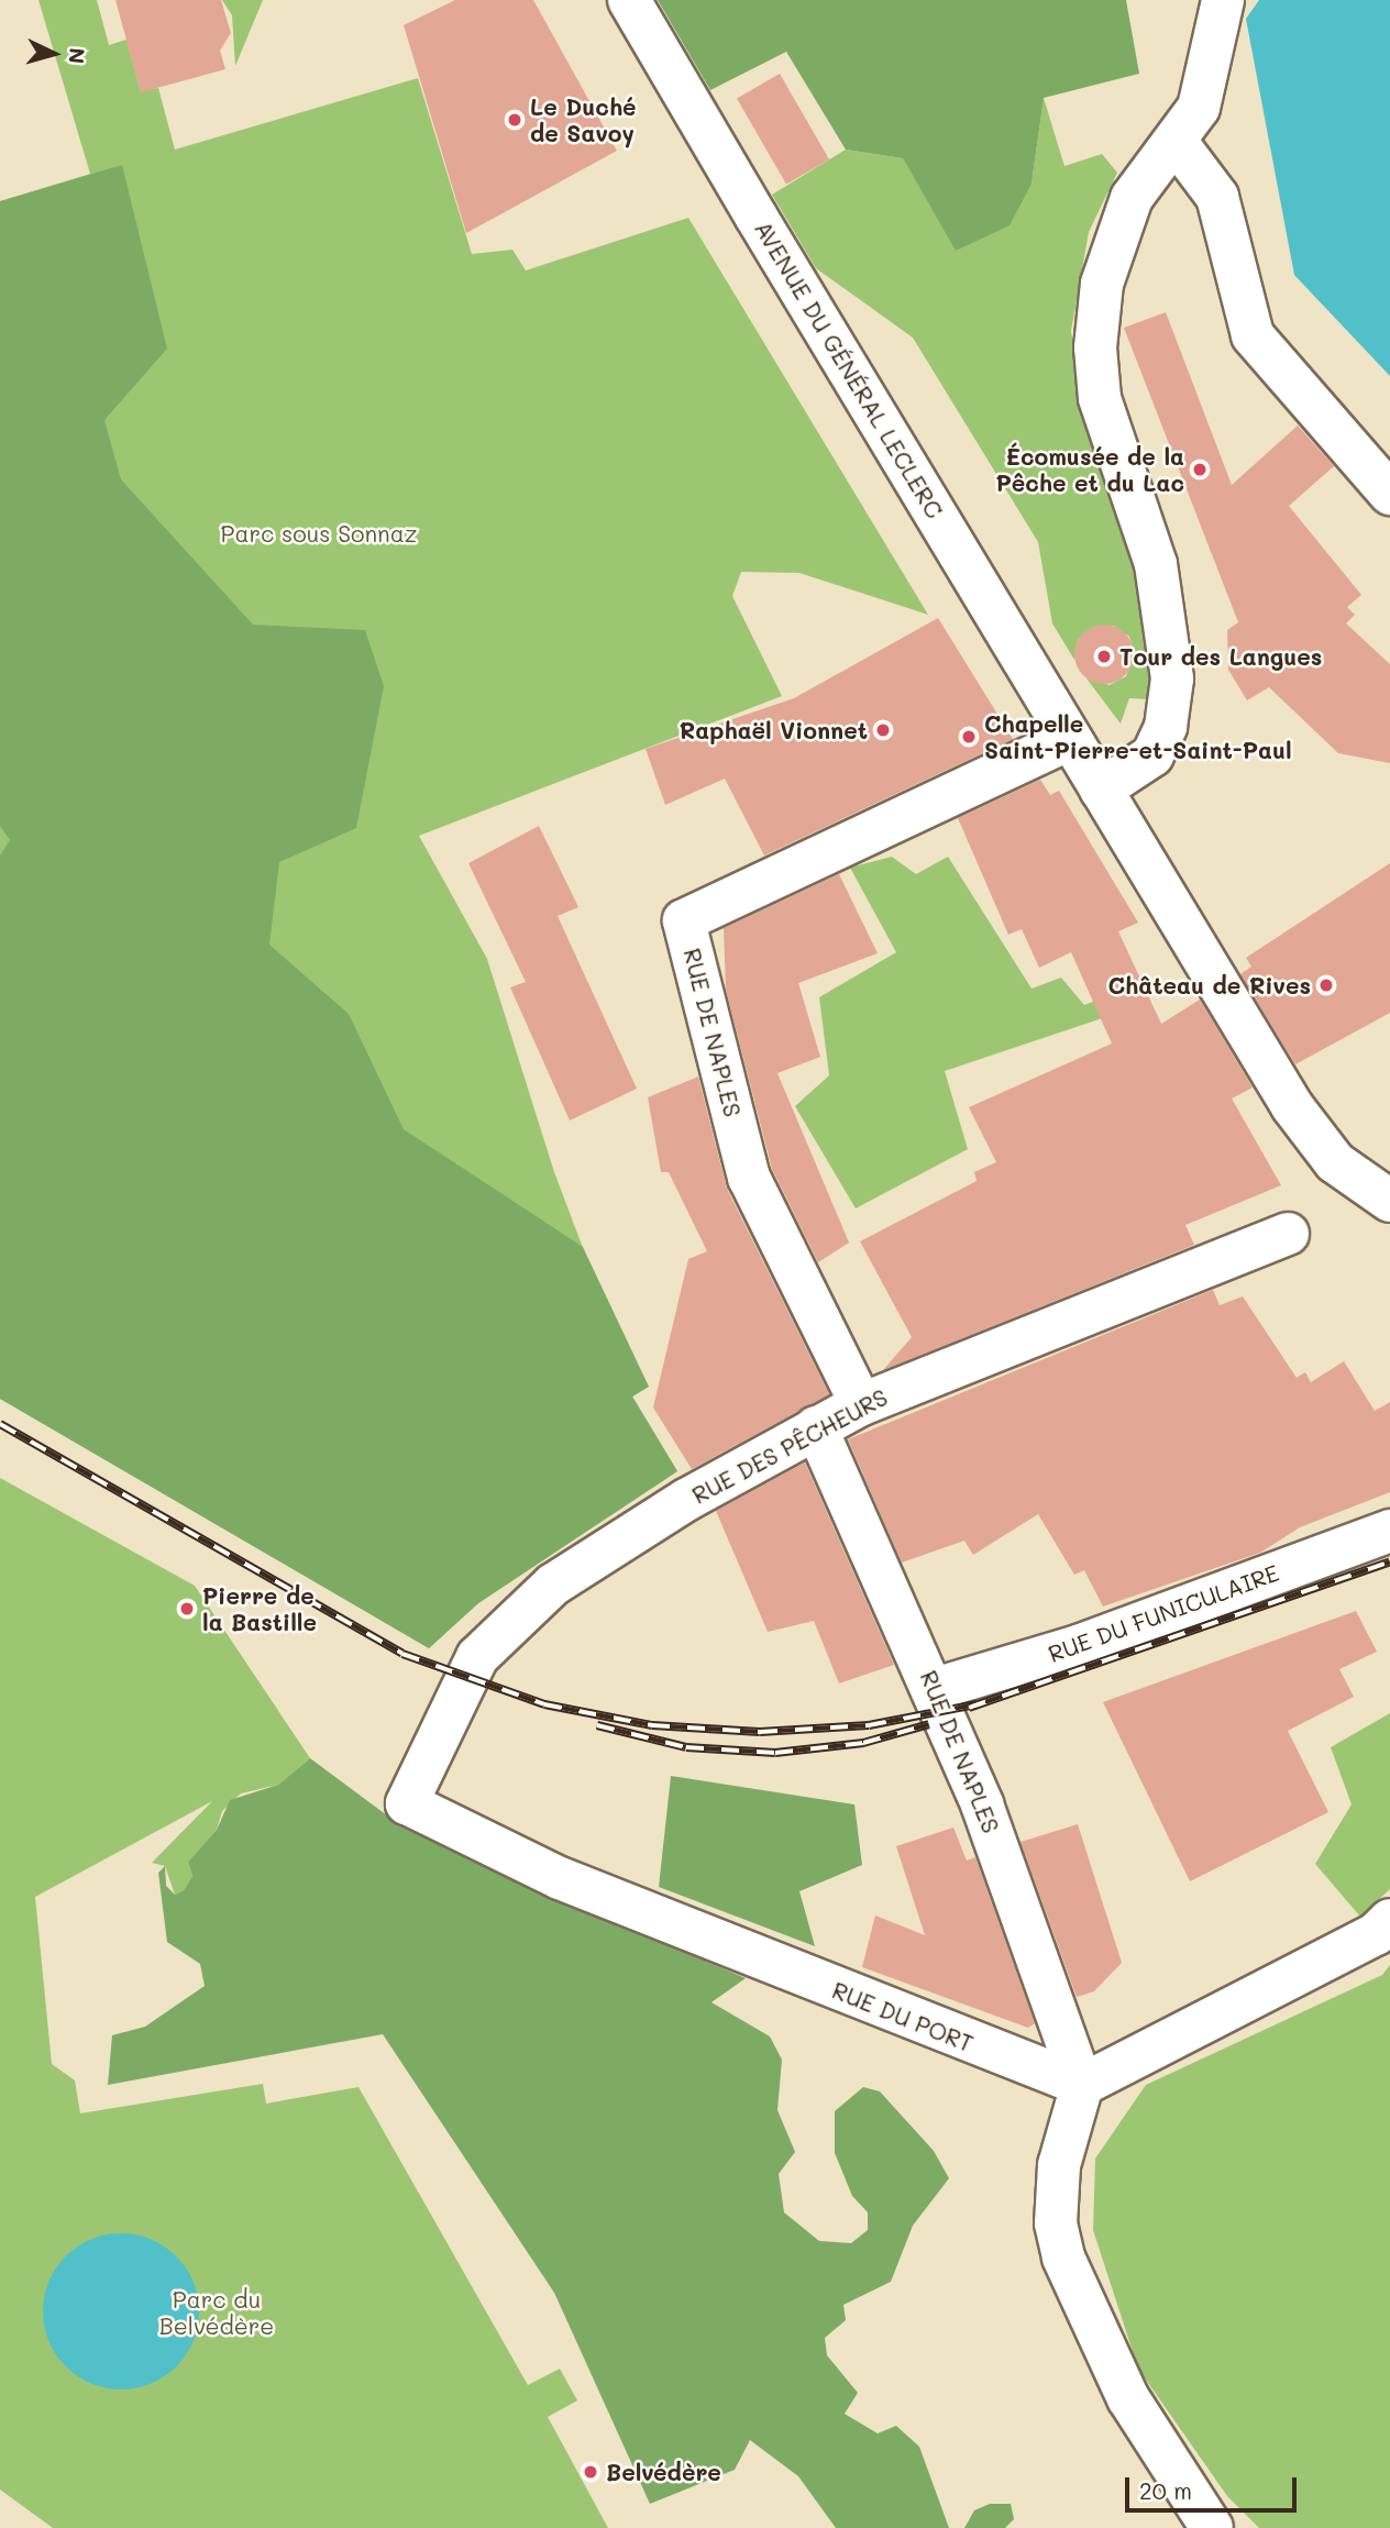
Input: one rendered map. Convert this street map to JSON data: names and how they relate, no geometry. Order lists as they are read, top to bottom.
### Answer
{
  "streets": {
    "street": [
      "AVENUE DU GÉNÉRAL LECLERC",
      "RUE DE NAPLES",
      "RUE DES PÊCHEURS",
      "RUE DU FUNICULAIRE",
      "RUE DU PORT"
    ]
  },
  "crossings": [
    ["AVENUE DU GÉNÉRAL LECLERC", "RUE DE NAPLES"],
    ["RUE DE NAPLES", "RUE DES PÊCHEURS"],
    ["RUE DE NAPLES", "RUE DU FUNICULAIRE"],
    ["RUE DE NAPLES", "RUE DU PORT"],
    ["RUE DES PÊCHEURS", "RUE DU PORT"]
  ],
  "parks": ["Parc sous Sonnaz", "Parc du Belvédère"],
  "places": [
    "Le Duché de Savoy",
    "Écomusée de la Pêche et du Lac",
    "Tour des Langues",
    "Raphaël Vionnet",
    "Chapelle Saint-Pierre-et-Saint-Paul",
    "Château de Rives",
    "Pierre de la Bastille",
    "Belvédère"
  ],
  "scale_bar": "20 m",
  "north": "right"
}
